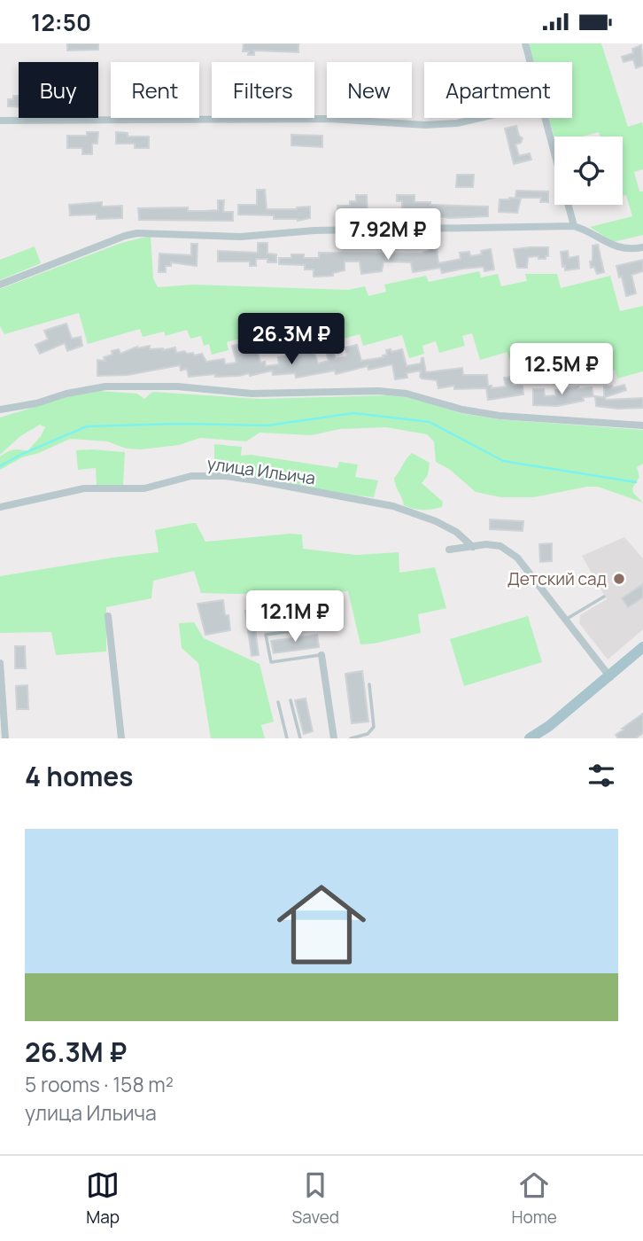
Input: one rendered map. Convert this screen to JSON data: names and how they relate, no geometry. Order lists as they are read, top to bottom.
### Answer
{
  "streets": {
    "street": ["улица Ильича"]
  },
  "places": ["Детский сад"],
  "page": {
    "status": "12:50",
    "chip": [
      "Buy",
      "Rent",
      "Filters",
      "New",
      "Apartment"
    ],
    "price": [
      "7.92M ₽",
      "26.3M ₽",
      "12.5M ₽",
      "12.1M ₽"
    ],
    "heading": "4 homes",
    "list": [
      {
        "name": "26.3M ₽",
        "note": "5 rooms · 158 m² · улица Ильича"
      }
    ],
    "tabs": ["Map", "Saved", "Home"]
  }
}
